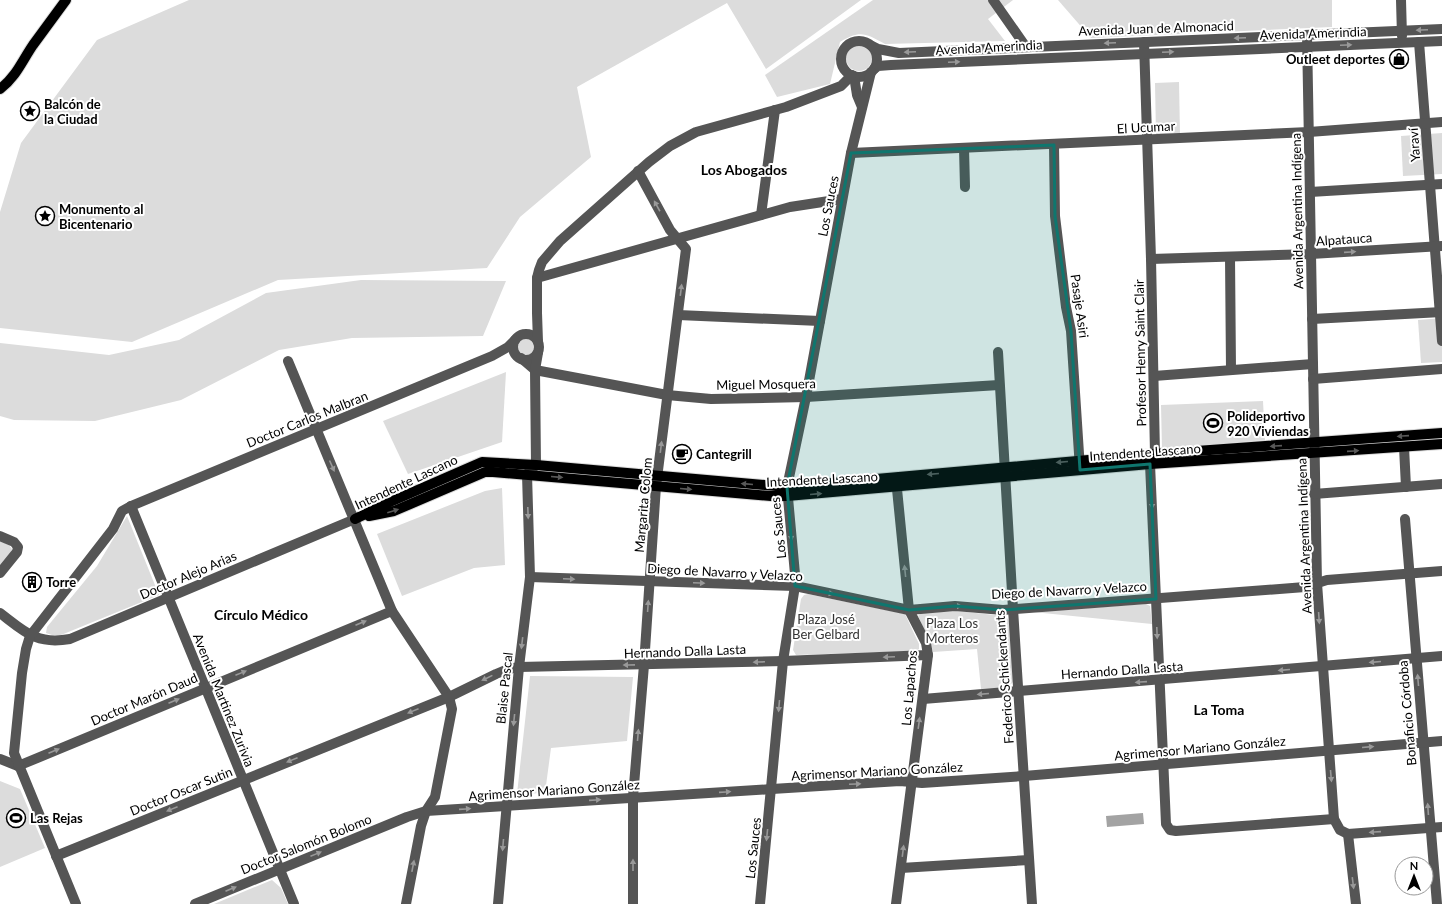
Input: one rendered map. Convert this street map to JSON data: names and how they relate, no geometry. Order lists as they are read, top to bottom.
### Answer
{
  "streets": {
    "main road": ["Intendente Lascano"],
    "street": [
      "Avenida Juan de Almonacid",
      "Avenida Amerindia",
      "El Ucumar",
      "Yaraví",
      "Los Sauces",
      "Avenida Argentina Indígena",
      "Alpatauca",
      "Pasaje Asiri",
      "Profesor Henry Saint Clair",
      "Miguel Mosquera",
      "Doctor Carlos Malbran",
      "Margarita Colom",
      "Diego de Navarro y Velazco",
      "Doctor Alejo Arias",
      "Hernando Dalla Lasta",
      "Federico Schickendants",
      "Blaise Pascal",
      "Los Lapachos",
      "Doctor Marón Daud",
      "Avenida Martinez Zurivia",
      "Bonaficio Córdoba",
      "Agrimensor Mariano González",
      "Doctor Oscar Sutin",
      "Doctor Salomón Bolomo"
    ]
  },
  "crossings": [
    ["Avenida Juan de Almonacid", "Avenida Amerindia"],
    ["Avenida Juan de Almonacid", "Los Sauces"],
    ["Avenida Juan de Almonacid", "Avenida Argentina Indígena"],
    ["Avenida Juan de Almonacid", "Profesor Henry Saint Clair"],
    ["Avenida Amerindia", "Yaraví"],
    ["Avenida Amerindia", "Los Sauces"],
    ["Avenida Amerindia", "Avenida Argentina Indígena"],
    ["Avenida Amerindia", "Profesor Henry Saint Clair"],
    ["El Ucumar", "Yaraví"],
    ["El Ucumar", "Los Sauces"],
    ["El Ucumar", "Avenida Argentina Indígena"],
    ["El Ucumar", "Pasaje Asiri"],
    ["El Ucumar", "Profesor Henry Saint Clair"],
    ["Yaraví", "Alpatauca"],
    ["Los Sauces", "Miguel Mosquera"],
    ["Los Sauces", "Intendente Lascano"],
    ["Los Sauces", "Diego de Navarro y Velazco"],
    ["Los Sauces", "Hernando Dalla Lasta"],
    ["Los Sauces", "Agrimensor Mariano González"],
    ["Avenida Argentina Indígena", "Alpatauca"],
    ["Avenida Argentina Indígena", "Profesor Henry Saint Clair"],
    ["Avenida Argentina Indígena", "Intendente Lascano"],
    ["Avenida Argentina Indígena", "Diego de Navarro y Velazco"],
    ["Avenida Argentina Indígena", "Hernando Dalla Lasta"],
    ["Avenida Argentina Indígena", "Agrimensor Mariano González"],
    ["Alpatauca", "Profesor Henry Saint Clair"],
    ["Pasaje Asiri", "Intendente Lascano"],
    ["Profesor Henry Saint Clair", "Intendente Lascano"],
    ["Profesor Henry Saint Clair", "Diego de Navarro y Velazco"],
    ["Profesor Henry Saint Clair", "Hernando Dalla Lasta"],
    ["Profesor Henry Saint Clair", "Agrimensor Mariano González"],
    ["Miguel Mosquera", "Margarita Colom"],
    ["Miguel Mosquera", "Federico Schickendants"],
    ["Doctor Carlos Malbran", "Avenida Martinez Zurivia"],
    ["Intendente Lascano", "Margarita Colom"],
    ["Intendente Lascano", "Doctor Alejo Arias"],
    ["Intendente Lascano", "Federico Schickendants"],
    ["Intendente Lascano", "Blaise Pascal"],
    ["Intendente Lascano", "Los Lapachos"],
    ["Margarita Colom", "Diego de Navarro y Velazco"],
    ["Margarita Colom", "Hernando Dalla Lasta"],
    ["Margarita Colom", "Agrimensor Mariano González"],
    ["Diego de Navarro y Velazco", "Federico Schickendants"],
    ["Diego de Navarro y Velazco", "Blaise Pascal"],
    ["Diego de Navarro y Velazco", "Los Lapachos"],
    ["Diego de Navarro y Velazco", "Bonaficio Córdoba"],
    ["Doctor Alejo Arias", "Avenida Martinez Zurivia"],
    ["Hernando Dalla Lasta", "Federico Schickendants"],
    ["Hernando Dalla Lasta", "Blaise Pascal"],
    ["Hernando Dalla Lasta", "Los Lapachos"],
    ["Hernando Dalla Lasta", "Bonaficio Córdoba"],
    ["Hernando Dalla Lasta", "Doctor Oscar Sutin"],
    ["Federico Schickendants", "Agrimensor Mariano González"],
    ["Blaise Pascal", "Agrimensor Mariano González"],
    ["Los Lapachos", "Agrimensor Mariano González"],
    ["Doctor Marón Daud", "Avenida Martinez Zurivia"],
    ["Avenida Martinez Zurivia", "Doctor Oscar Sutin"],
    ["Avenida Martinez Zurivia", "Doctor Salomón Bolomo"],
    ["Bonaficio Córdoba", "Agrimensor Mariano González"],
    ["Agrimensor Mariano González", "Doctor Salomón Bolomo"]
  ],
  "one_way": [
    "Avenida Juan de Almonacid",
    "Avenida Amerindia",
    "Los Sauces",
    "Margarita Colom",
    "Diego de Navarro y Velazco",
    "Hernando Dalla Lasta",
    "Los Lapachos",
    "Doctor Marón Daud",
    "Bonaficio Córdoba",
    "Agrimensor Mariano González",
    "Doctor Oscar Sutin",
    "Doctor Salomón Bolomo"
  ],
  "districts": ["Los Abogados", "Círculo Médico", "La Toma"],
  "parks": ["Plaza José Ber Gelbard", "Plaza Los Morteros"],
  "places": {
    "shop": ["Outleet deportes"],
    "place": ["Balcón de la Ciudad", "Monumento al Bicentenario"],
    "sports": ["Polideportivo 920 Viviendas", "Las Rejas"],
    "cafe": ["Cantegrill"],
    "building": ["Torre"]
  },
  "north": "top"
}
